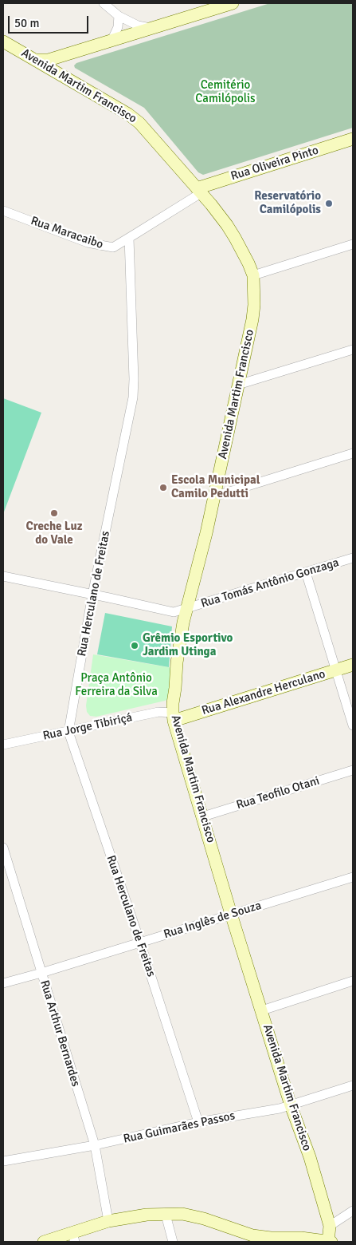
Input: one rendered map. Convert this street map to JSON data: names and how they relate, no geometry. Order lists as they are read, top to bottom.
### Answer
{
  "streets": {
    "main road": ["Avenida Martim Francisco", "Rua Oliveira Pinto", "Rua Alexandre Herculano"],
    "street": [
      "Rua Maracaibo",
      "Rua Tomás Antônio Gonzaga",
      "Rua Herculano de Freitas",
      "Rua Jorge Tibiriçá",
      "Rua Teofilo Otani",
      "Rua Inglês de Souza",
      "Rua Arthur Bernardes",
      "Rua Guimarães Passos"
    ]
  },
  "crossings": [
    ["Avenida Martim Francisco", "Rua Oliveira Pinto"],
    ["Avenida Martim Francisco", "Rua Maracaibo"],
    ["Avenida Martim Francisco", "Rua Tomás Antônio Gonzaga"],
    ["Avenida Martim Francisco", "Rua Alexandre Herculano"],
    ["Avenida Martim Francisco", "Rua Jorge Tibiriçá"],
    ["Avenida Martim Francisco", "Rua Teofilo Otani"],
    ["Avenida Martim Francisco", "Rua Inglês de Souza"],
    ["Avenida Martim Francisco", "Rua Guimarães Passos"],
    ["Rua Oliveira Pinto", "Rua Maracaibo"],
    ["Rua Maracaibo", "Rua Herculano de Freitas"],
    ["Rua Tomás Antônio Gonzaga", "Rua Herculano de Freitas"],
    ["Rua Herculano de Freitas", "Rua Jorge Tibiriçá"],
    ["Rua Herculano de Freitas", "Rua Inglês de Souza"],
    ["Rua Herculano de Freitas", "Rua Guimarães Passos"],
    ["Rua Alexandre Herculano", "Rua Jorge Tibiriçá"],
    ["Rua Inglês de Souza", "Rua Arthur Bernardes"],
    ["Rua Arthur Bernardes", "Rua Guimarães Passos"]
  ],
  "parks": ["Cemitério Camilópolis", "Praça Antônio Ferreira da Silva"],
  "places": [
    "Reservatório Camilópolis",
    "Escola Municipal Camilo Pedutti",
    "Creche Luz do Vale",
    "Grêmio Esportivo Jardim Utinga"
  ],
  "scale_bar": "50 m"
}
